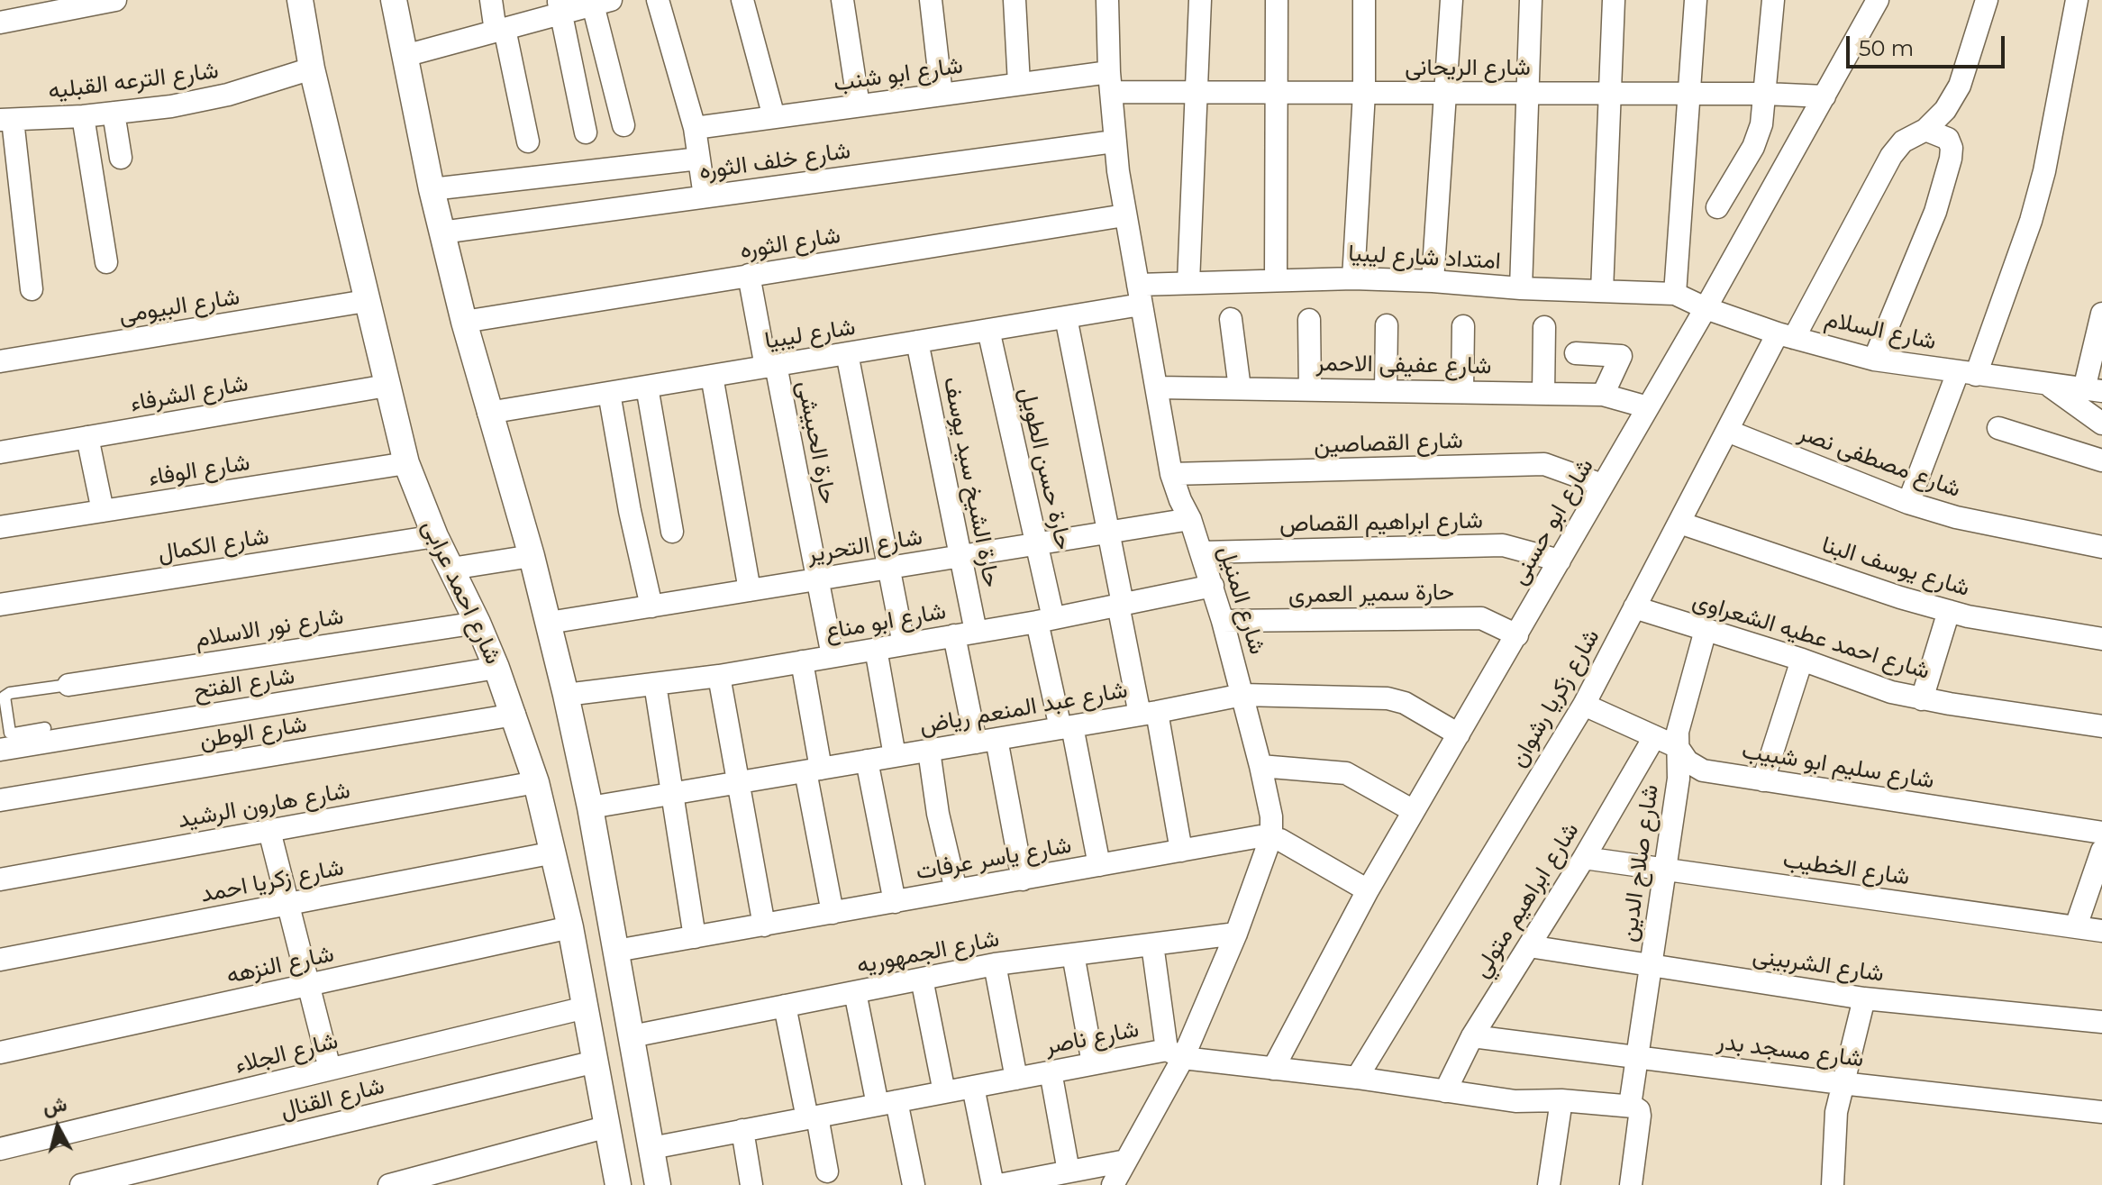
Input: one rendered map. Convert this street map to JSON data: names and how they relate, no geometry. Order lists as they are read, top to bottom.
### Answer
{
  "streets": {
    "street": [
      "شارع الريحانى",
      "شارع ابو شنب",
      "شارع الترعه القبليه",
      "شارع خلف الثوره",
      "شارع الثوره",
      "امتداد شارع ليبيا",
      "شارع البيومى",
      "شارع السلام",
      "شارع ليبيا",
      "شارع عفيفى الاحمر",
      "شارع الشرفاء",
      "حارة الحبيشى",
      "شارع القصاصين",
      "شارع مصطفى نصر",
      "حارة حسن الطويل",
      "شارع الوفاء",
      "حارة الشيخ سيد يوسف",
      "شارع ابو حسنى",
      "شارع ابراهيم القصاص",
      "شارع الكمال",
      "شارع التحرير",
      "شارع يوسف البنا",
      "شارع احمد عرابى",
      "حارة سمير العمرى",
      "شارع المنيل",
      "شارع ابو مناع",
      "شارع نور الاسلام",
      "شارع احمد عطيه الشعراوى",
      "شارع الفتح",
      "شارع زكريا رشوان",
      "شارع عبد المنعم رياض",
      "شارع الوطن",
      "شارع سليم ابو شبيب",
      "شارع هارون الرشيد",
      "شارع ياسر عرفات",
      "شارع صلاح الدين",
      "شارع الخطيب",
      "شارع زكريا احمد",
      "شارع ابراهيم متولي",
      "شارع الجمهوريه",
      "شارع النزهه",
      "شارع الشربينى",
      "شارع ناصر",
      "شارع مسجد بدر",
      "شارع الجلاء",
      "شارع القنال"
    ]
  },
  "crossings": [
    ["شارع الريحانى", "شارع ابو شنب"],
    ["شارع الريحانى", "شارع ابو حسنى"],
    ["شارع الريحانى", "شارع المنيل"],
    ["شارع ابو شنب", "شارع المنيل"],
    ["شارع الترعه القبليه", "شارع احمد عرابى"],
    ["شارع خلف الثوره", "شارع المنيل"],
    ["شارع الثوره", "حارة الحبيشى"],
    ["شارع الثوره", "شارع المنيل"],
    ["امتداد شارع ليبيا", "شارع السلام"],
    ["امتداد شارع ليبيا", "شارع ليبيا"],
    ["امتداد شارع ليبيا", "شارع ابو حسنى"],
    ["امتداد شارع ليبيا", "شارع المنيل"],
    ["شارع البيومى", "شارع احمد عرابى"],
    ["شارع السلام", "شارع ابو حسنى"],
    ["شارع السلام", "شارع زكريا رشوان"],
    ["شارع ليبيا", "حارة الحبيشى"],
    ["شارع ليبيا", "حارة حسن الطويل"],
    ["شارع ليبيا", "حارة الشيخ سيد يوسف"],
    ["شارع ليبيا", "شارع المنيل"],
    ["شارع عفيفى الاحمر", "شارع ابو حسنى"],
    ["شارع عفيفى الاحمر", "شارع المنيل"],
    ["شارع الشرفاء", "شارع احمد عرابى"],
    ["حارة الحبيشى", "شارع التحرير"],
    ["حارة الحبيشى", "شارع ابو مناع"],
    ["شارع القصاصين", "شارع ابو حسنى"],
    ["شارع القصاصين", "شارع المنيل"],
    ["شارع مصطفى نصر", "شارع زكريا رشوان"],
    ["حارة حسن الطويل", "شارع التحرير"],
    ["حارة حسن الطويل", "شارع ابو مناع"],
    ["حارة حسن الطويل", "شارع عبد المنعم رياض"],
    ["حارة حسن الطويل", "شارع ياسر عرفات"],
    ["شارع الوفاء", "شارع احمد عرابى"],
    ["حارة الشيخ سيد يوسف", "شارع التحرير"],
    ["حارة الشيخ سيد يوسف", "شارع ابو مناع"],
    ["حارة الشيخ سيد يوسف", "شارع عبد المنعم رياض"],
    ["حارة الشيخ سيد يوسف", "شارع ياسر عرفات"],
    ["شارع ابو حسنى", "شارع ابراهيم القصاص"],
    ["شارع ابو حسنى", "حارة سمير العمرى"],
    ["شارع ابو حسنى", "شارع عبد المنعم رياض"],
    ["شارع ابو حسنى", "شارع ناصر"],
    ["شارع ابراهيم القصاص", "شارع المنيل"],
    ["شارع الكمال", "شارع احمد عرابى"],
    ["شارع التحرير", "شارع المنيل"],
    ["شارع يوسف البنا", "شارع زكريا رشوان"],
    ["شارع احمد عرابى", "شارع نور الاسلام"],
    ["شارع احمد عرابى", "شارع الفتح"],
    ["شارع احمد عرابى", "شارع الوطن"],
    ["شارع احمد عرابى", "شارع هارون الرشيد"],
    ["شارع احمد عرابى", "شارع زكريا احمد"],
    ["شارع احمد عرابى", "شارع النزهه"],
    ["شارع احمد عرابى", "شارع الجلاء"],
    ["شارع احمد عرابى", "شارع القنال"],
    ["حارة سمير العمرى", "شارع المنيل"],
    ["شارع المنيل", "شارع ابو مناع"],
    ["شارع المنيل", "شارع عبد المنعم رياض"],
    ["شارع المنيل", "شارع ياسر عرفات"],
    ["شارع المنيل", "شارع الجمهوريه"],
    ["شارع المنيل", "شارع ناصر"],
    ["شارع احمد عطيه الشعراوى", "شارع زكريا رشوان"],
    ["شارع احمد عطيه الشعراوى", "شارع صلاح الدين"],
    ["شارع زكريا رشوان", "شارع سليم ابو شبيب"],
    ["شارع زكريا رشوان", "شارع ناصر"],
    ["شارع سليم ابو شبيب", "شارع صلاح الدين"],
    ["شارع سليم ابو شبيب", "شارع ابراهيم متولي"],
    ["شارع صلاح الدين", "شارع الخطيب"],
    ["شارع صلاح الدين", "شارع الشربينى"],
    ["شارع صلاح الدين", "شارع ناصر"],
    ["شارع صلاح الدين", "شارع مسجد بدر"],
    ["شارع الخطيب", "شارع ابراهيم متولي"],
    ["شارع ابراهيم متولي", "شارع الشربينى"],
    ["شارع ابراهيم متولي", "شارع ناصر"],
    ["شارع ابراهيم متولي", "شارع مسجد بدر"]
  ],
  "scale_bar": "50 m",
  "north": "top"
}
